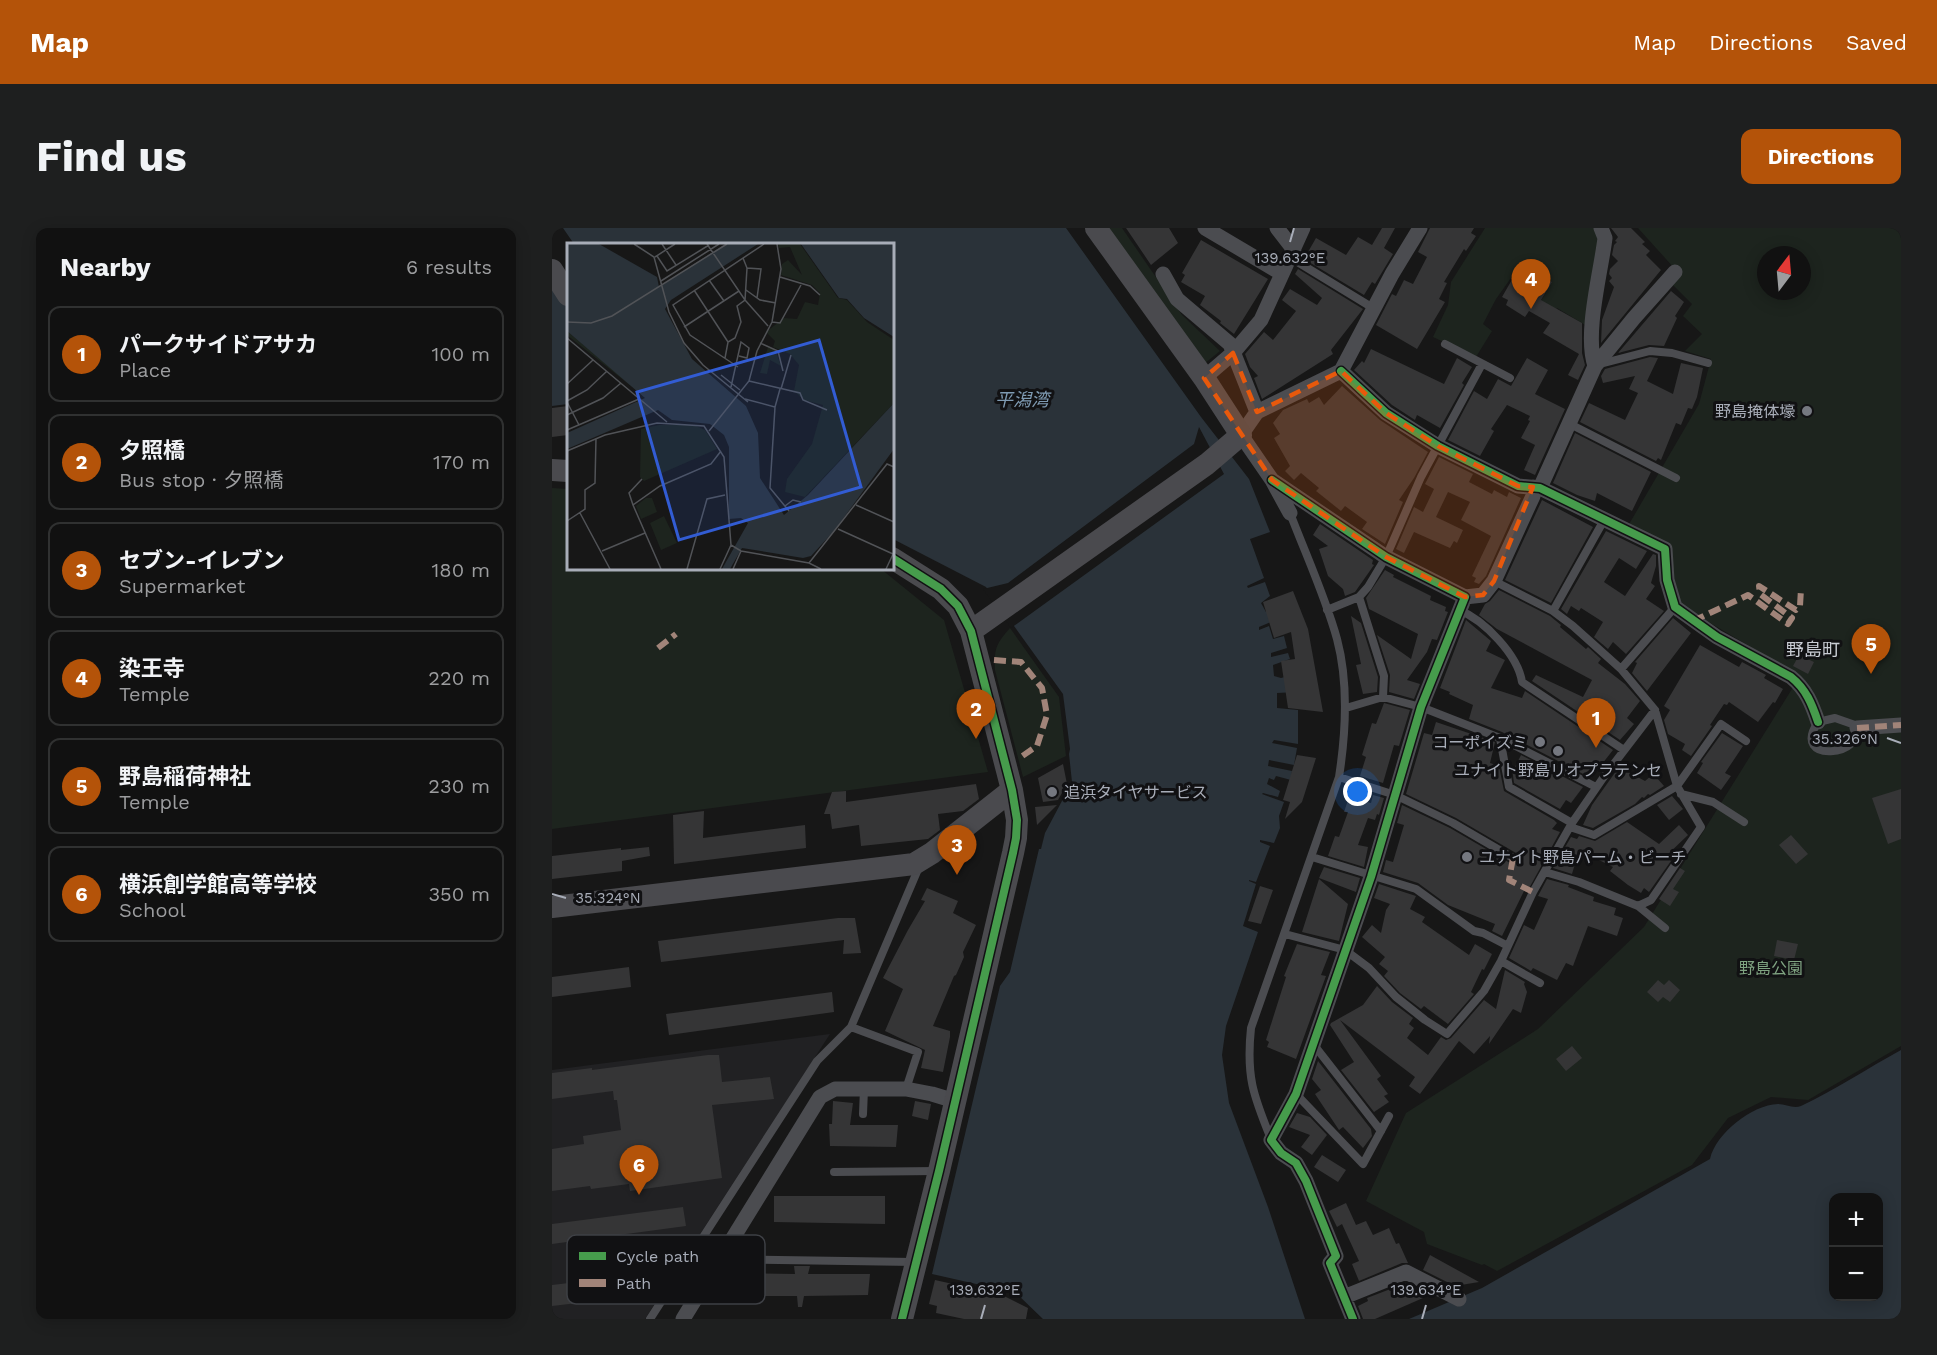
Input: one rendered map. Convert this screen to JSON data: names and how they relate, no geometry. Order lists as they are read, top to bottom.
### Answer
{
  "districts": ["野島町"],
  "water": ["平潟湾"],
  "parks": ["野島公園"],
  "places": [
    "野島掩体壕",
    "コーポイズミ",
    "ユナイト野島リオプラテンセ",
    "追浜タイヤサービス",
    "ユナイト野島パーム・ビーチ"
  ],
  "legend": ["Cycle path", "Path"],
  "north": "top",
  "page": {
    "header": "Map",
    "nav": ["Map", "Directions", "Saved"],
    "buttons": "Directions",
    "title": "Find us",
    "heading": ["Nearby", "6 results"],
    "pins": [
      "4",
      "5",
      "2",
      "1",
      "3",
      "6"
    ],
    "list": [
      {
        "mark": "1",
        "name": "パークサイドアサカ",
        "note": "Place",
        "value": "100 m"
      },
      {
        "mark": "2",
        "name": "夕照橋",
        "note": "Bus stop · 夕照橋",
        "value": "170 m"
      },
      {
        "mark": "3",
        "name": "セブン-イレブン",
        "note": "Supermarket",
        "value": "180 m"
      },
      {
        "mark": "4",
        "name": "染王寺",
        "note": "Temple",
        "value": "220 m"
      },
      {
        "mark": "5",
        "name": "野島稲荷神社",
        "note": "Temple",
        "value": "230 m"
      },
      {
        "mark": "6",
        "name": "横浜創学館高等学校",
        "note": "School",
        "value": "350 m"
      }
    ],
    "map_buttons": ["+", "−"]
  },
  "coordinates": [
    "139.632°E",
    "35.326°N",
    "35.324°N",
    "139.634°E"
  ]
}
